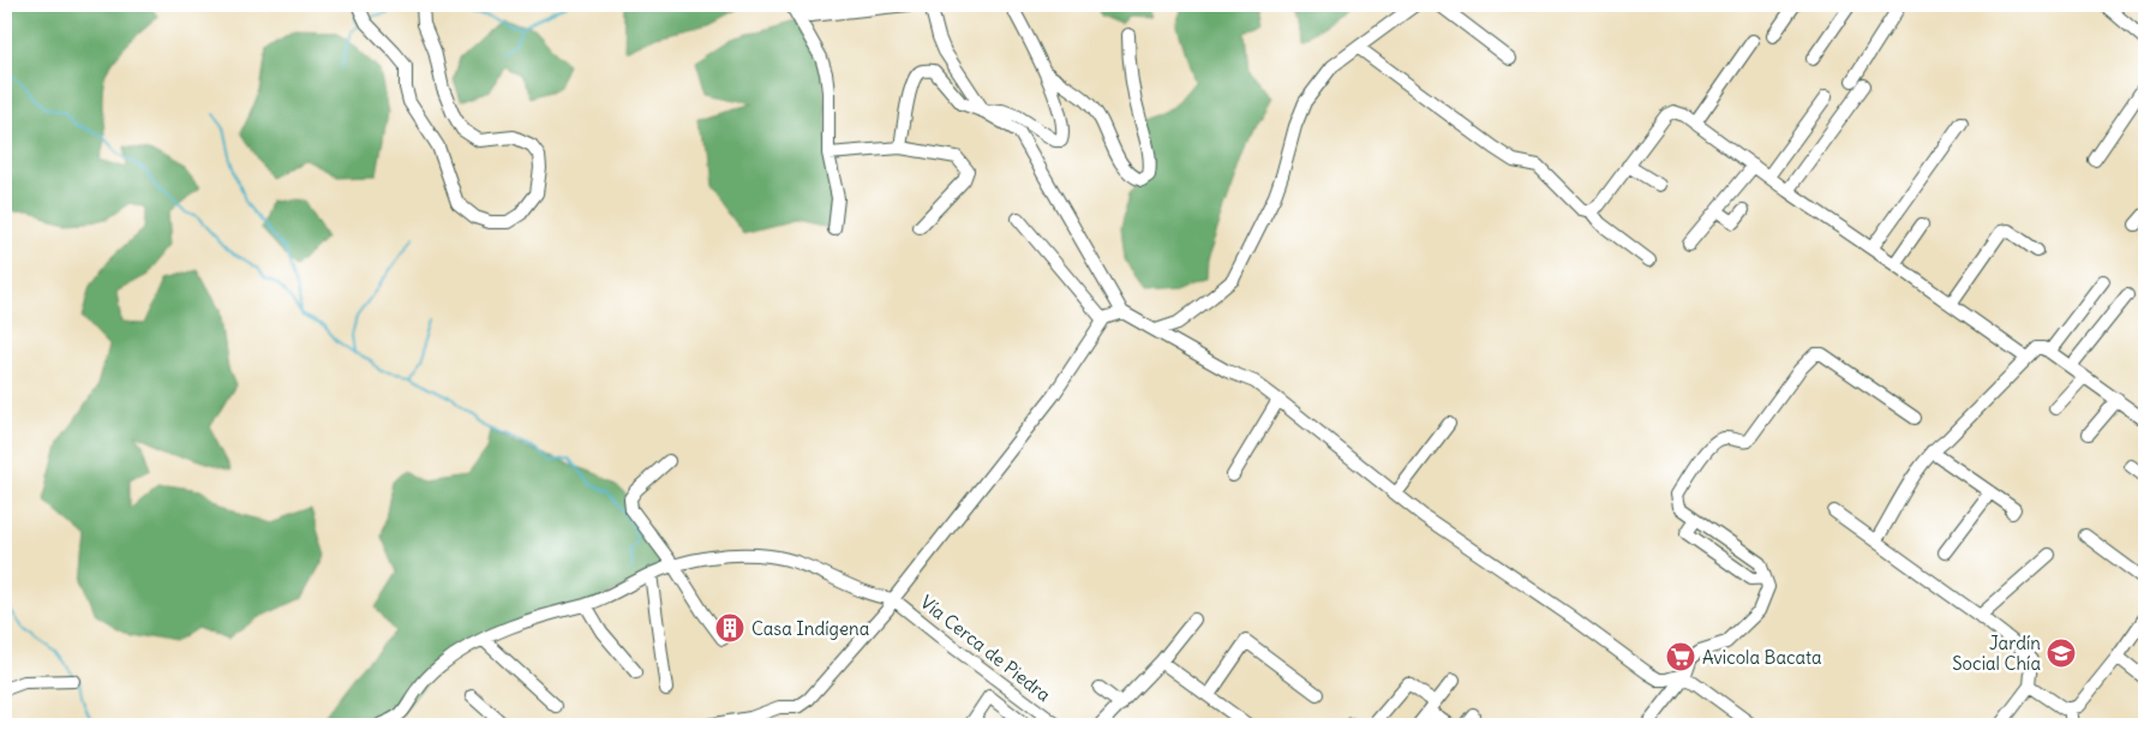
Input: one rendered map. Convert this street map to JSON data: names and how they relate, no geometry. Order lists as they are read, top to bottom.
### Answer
{
  "streets": {
    "street": ["Vía Cerca de Piedra"]
  },
  "places": {
    "building": ["Casa Indígena"],
    "school or university": ["Jardín Social Chía"],
    "supermarket": ["Avicola Bacata"]
  }
}
